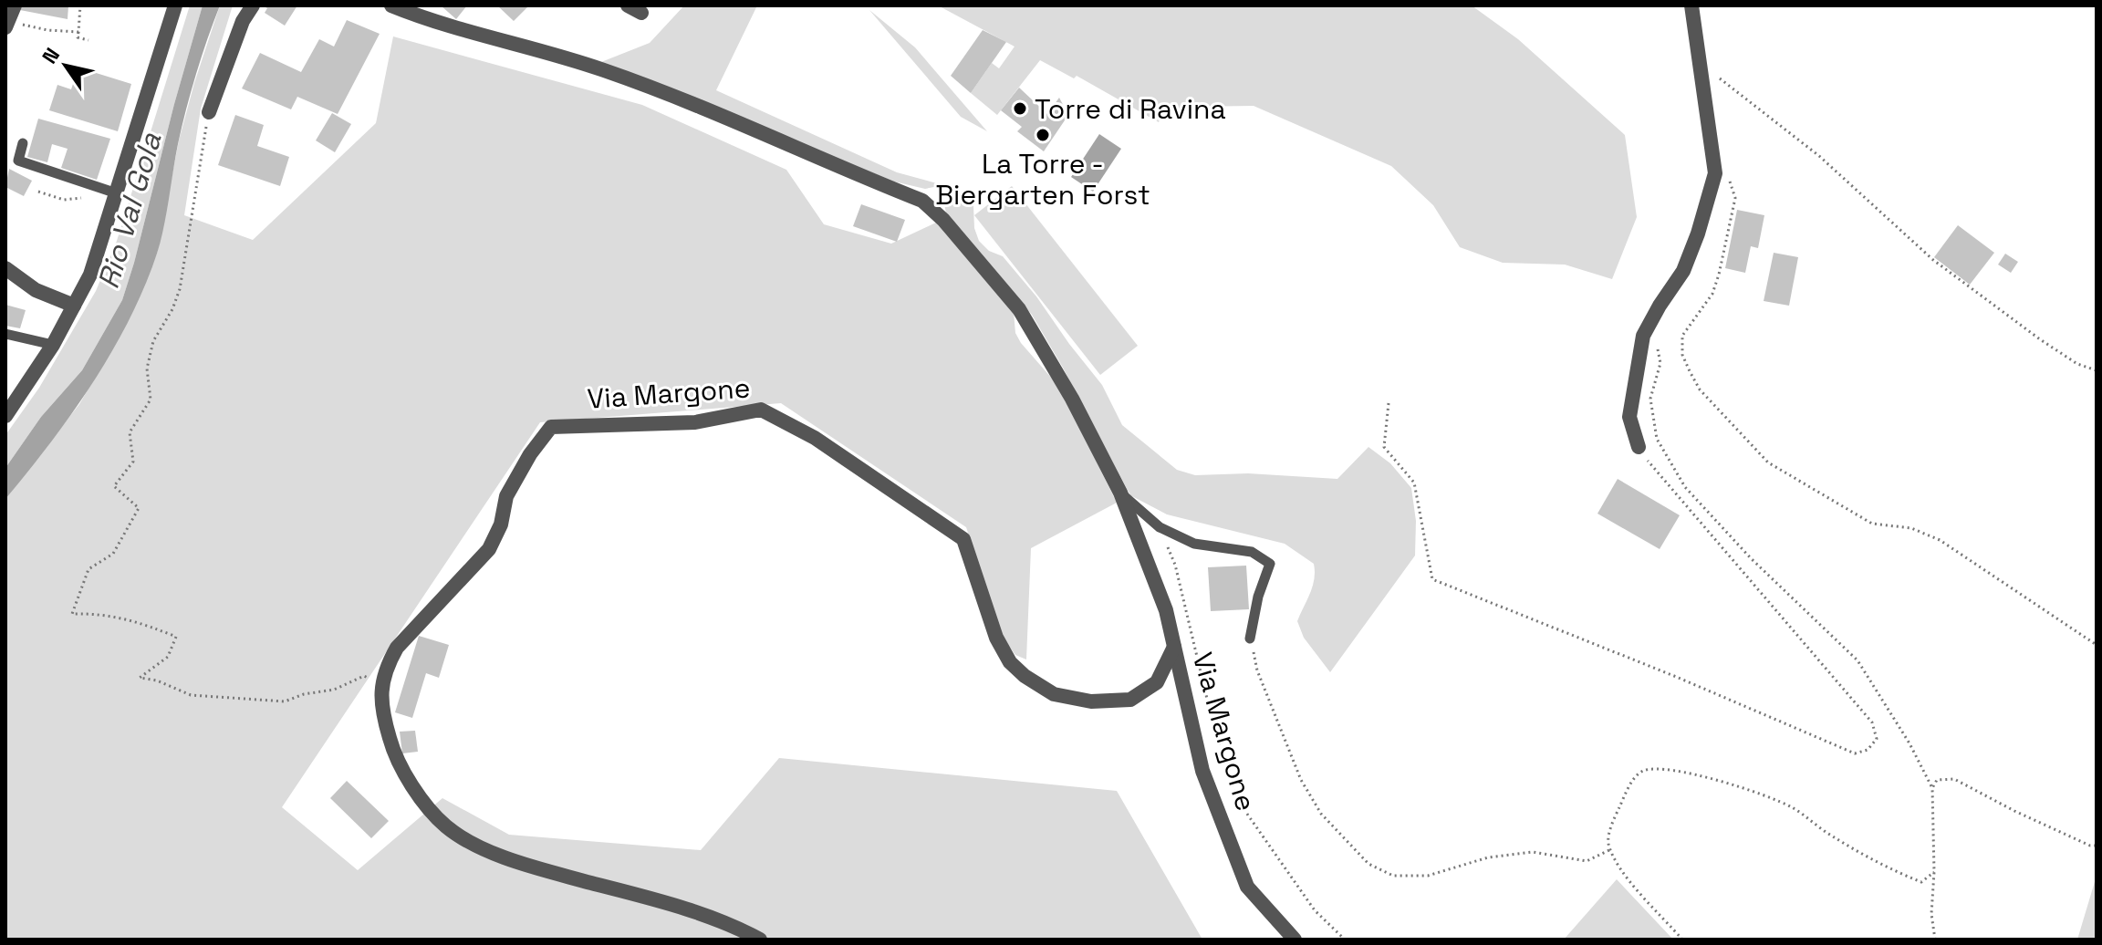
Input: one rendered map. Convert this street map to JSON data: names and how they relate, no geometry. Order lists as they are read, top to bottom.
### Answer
{
  "streets": {
    "street": ["Via Margone"]
  },
  "water": ["Rio Val Gola"],
  "places": ["Torre di Ravina", "La Torre - Biergarten Forst"],
  "north": "top left"
}
